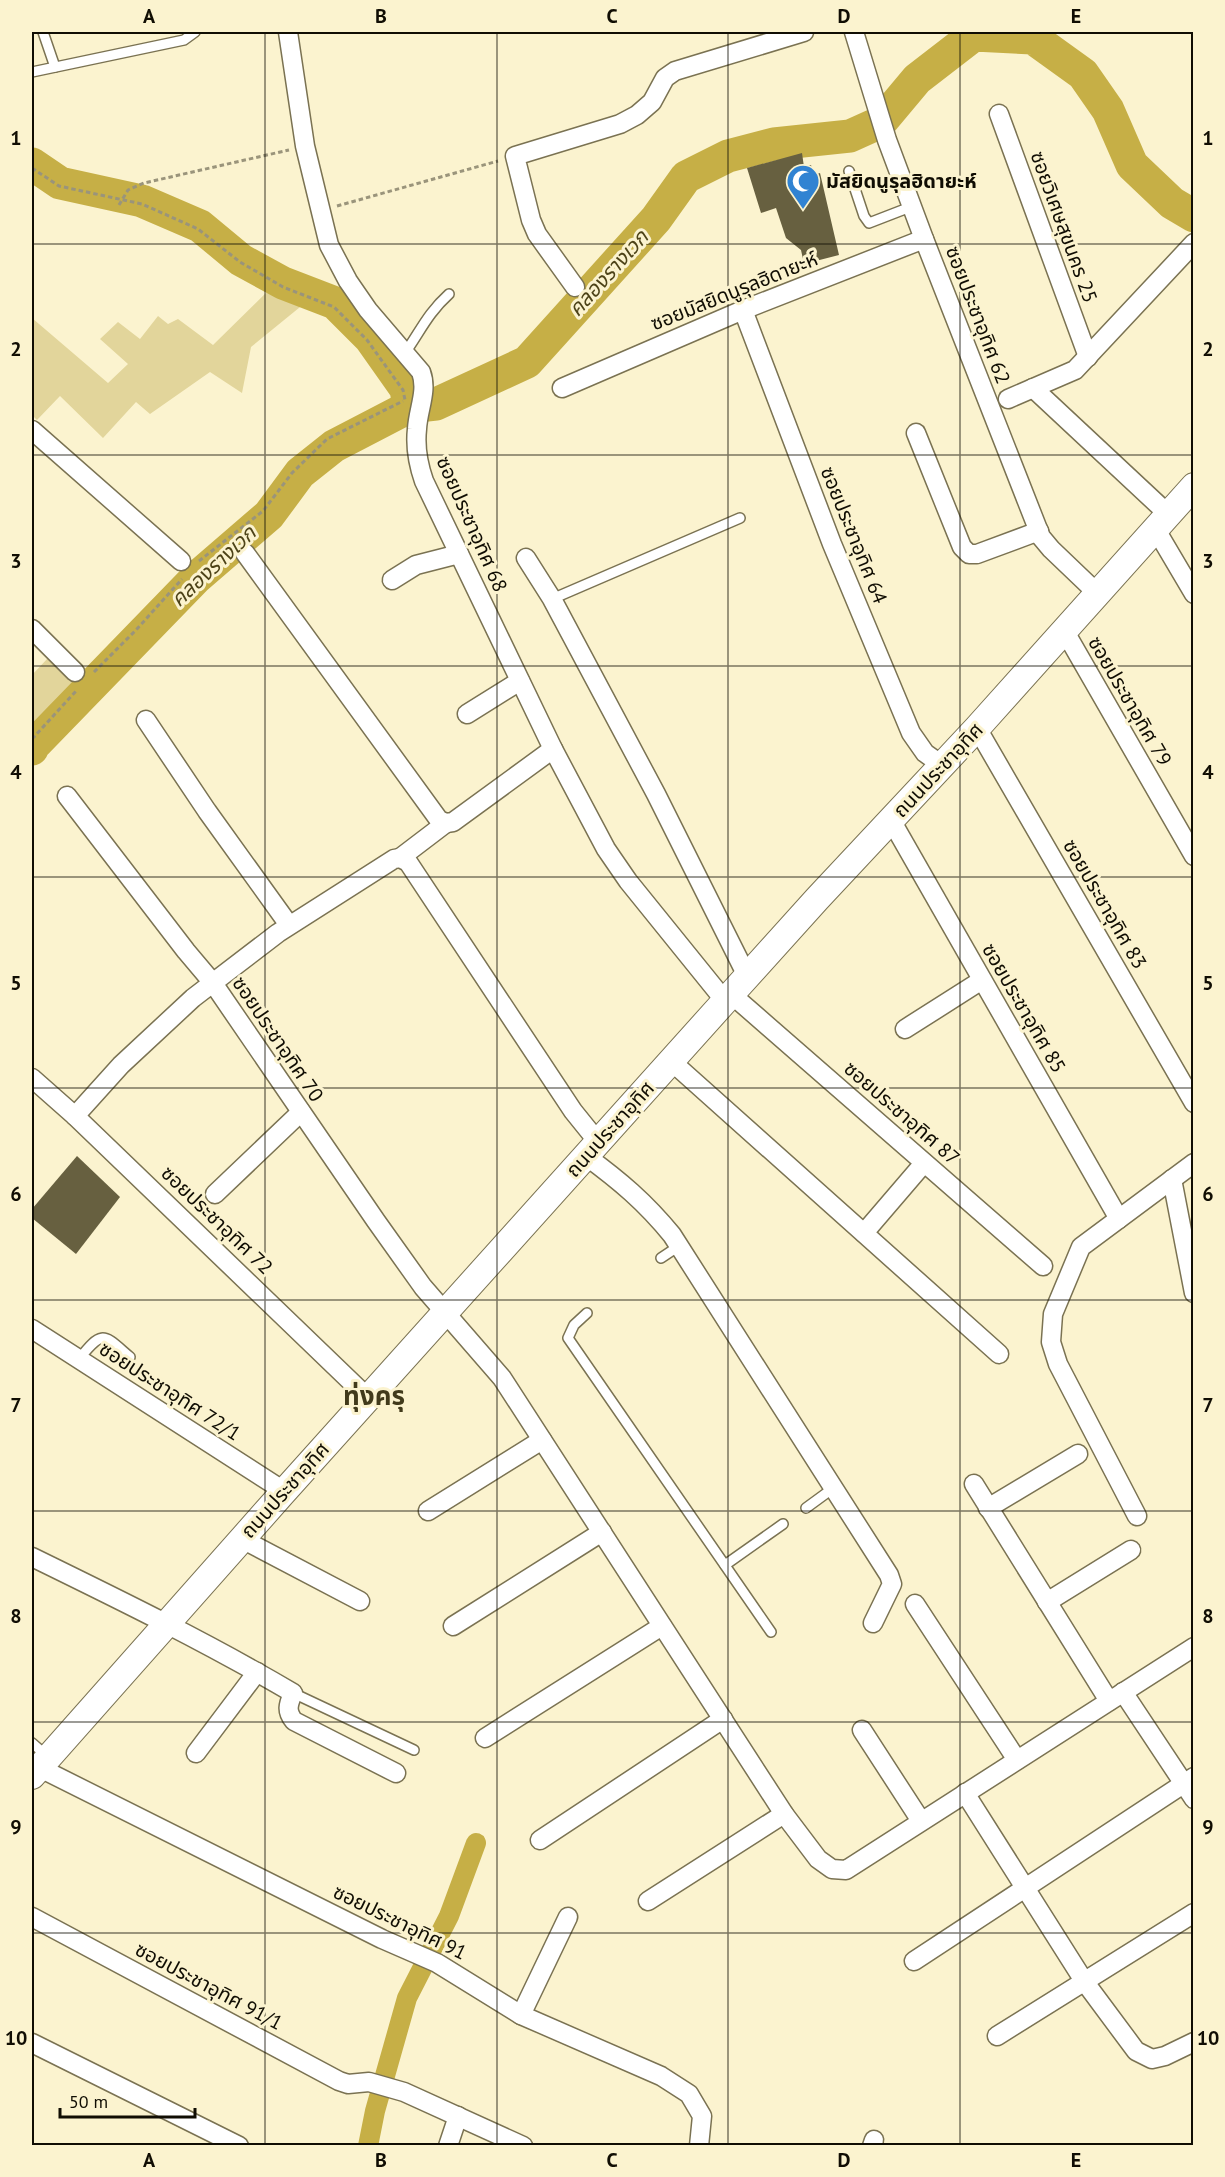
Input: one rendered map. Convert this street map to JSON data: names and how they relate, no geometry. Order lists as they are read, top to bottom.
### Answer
{
  "streets": {
    "main road": ["ถนนประชาอุทิศ"],
    "street": [
      "ซอยวิเศษสุขนคร 25",
      "ซอยมัสยิดนูรุลฮิดายะห์",
      "ซอยประชาอุทิศ 62",
      "ซอยประชาอุทิศ 68",
      "ซอยประชาอุทิศ 64",
      "ซอยประชาอุทิศ 79",
      "ซอยประชาอุทิศ 83",
      "ซอยประชาอุทิศ 85",
      "ซอยประชาอุทิศ 70",
      "ซอยประชาอุทิศ 87",
      "ซอยประชาอุทิศ 72",
      "ซอยประชาอุทิศ 72/1",
      "ซอยประชาอุทิศ 91",
      "ซอยประชาอุทิศ 91/1"
    ]
  },
  "crossings": [
    ["ซอยมัสยิดนูรุลฮิดายะห์", "ซอยประชาอุทิศ 62"],
    ["ซอยมัสยิดนูรุลฮิดายะห์", "ซอยประชาอุทิศ 64"],
    ["ซอยประชาอุทิศ 62", "ถนนประชาอุทิศ"],
    ["ซอยประชาอุทิศ 68", "ถนนประชาอุทิศ"],
    ["ซอยประชาอุทิศ 68", "ซอยประชาอุทิศ 87"],
    ["ซอยประชาอุทิศ 64", "ถนนประชาอุทิศ"],
    ["ซอยประชาอุทิศ 79", "ถนนประชาอุทิศ"],
    ["ถนนประชาอุทิศ", "ซอยประชาอุทิศ 83"],
    ["ถนนประชาอุทิศ", "ซอยประชาอุทิศ 85"],
    ["ถนนประชาอุทิศ", "ซอยประชาอุทิศ 70"],
    ["ถนนประชาอุทิศ", "ซอยประชาอุทิศ 87"],
    ["ถนนประชาอุทิศ", "ซอยประชาอุทิศ 72"],
    ["ถนนประชาอุทิศ", "ซอยประชาอุทิศ 72/1"],
    ["ถนนประชาอุทิศ", "ซอยประชาอุทิศ 91"]
  ],
  "districts": ["ทุ่งครุ"],
  "water": ["คลองรางเวก"],
  "places": {
    "mosque": ["มัสยิดนูรุลฮิดายะห์"]
  },
  "scale_bar": "50 m",
  "grid": {
    "columns": [
      "A",
      "B",
      "C",
      "D",
      "E"
    ],
    "rows": [
      "1",
      "2",
      "3",
      "4",
      "5",
      "6",
      "7",
      "8",
      "9",
      "10"
    ]
  }
}
